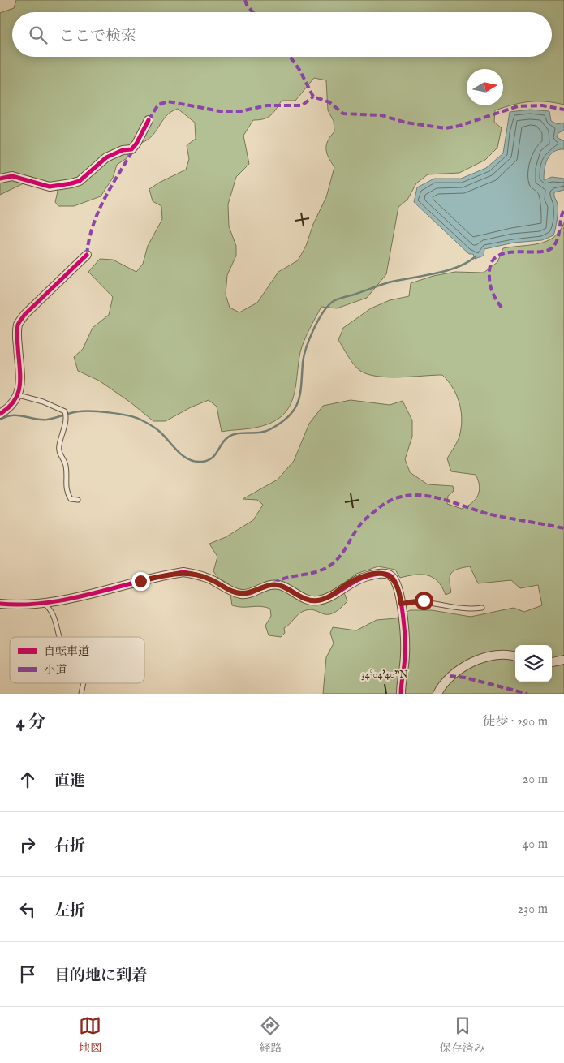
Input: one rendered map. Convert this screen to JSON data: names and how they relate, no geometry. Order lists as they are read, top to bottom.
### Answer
{
  "legend": ["自転車道", "小道"],
  "north": "right",
  "page": {
    "search": "ここで検索",
    "heading": ["4 分", "徒歩 · 290 m"],
    "list": [
      ["直進", "20 m"],
      ["右折", "40 m"],
      ["左折", "230 m"],
      "目的地に到着"
    ],
    "nav": ["地図", "経路", "保存済み"]
  },
  "coordinates": ["34°04'40\"N"]
}
